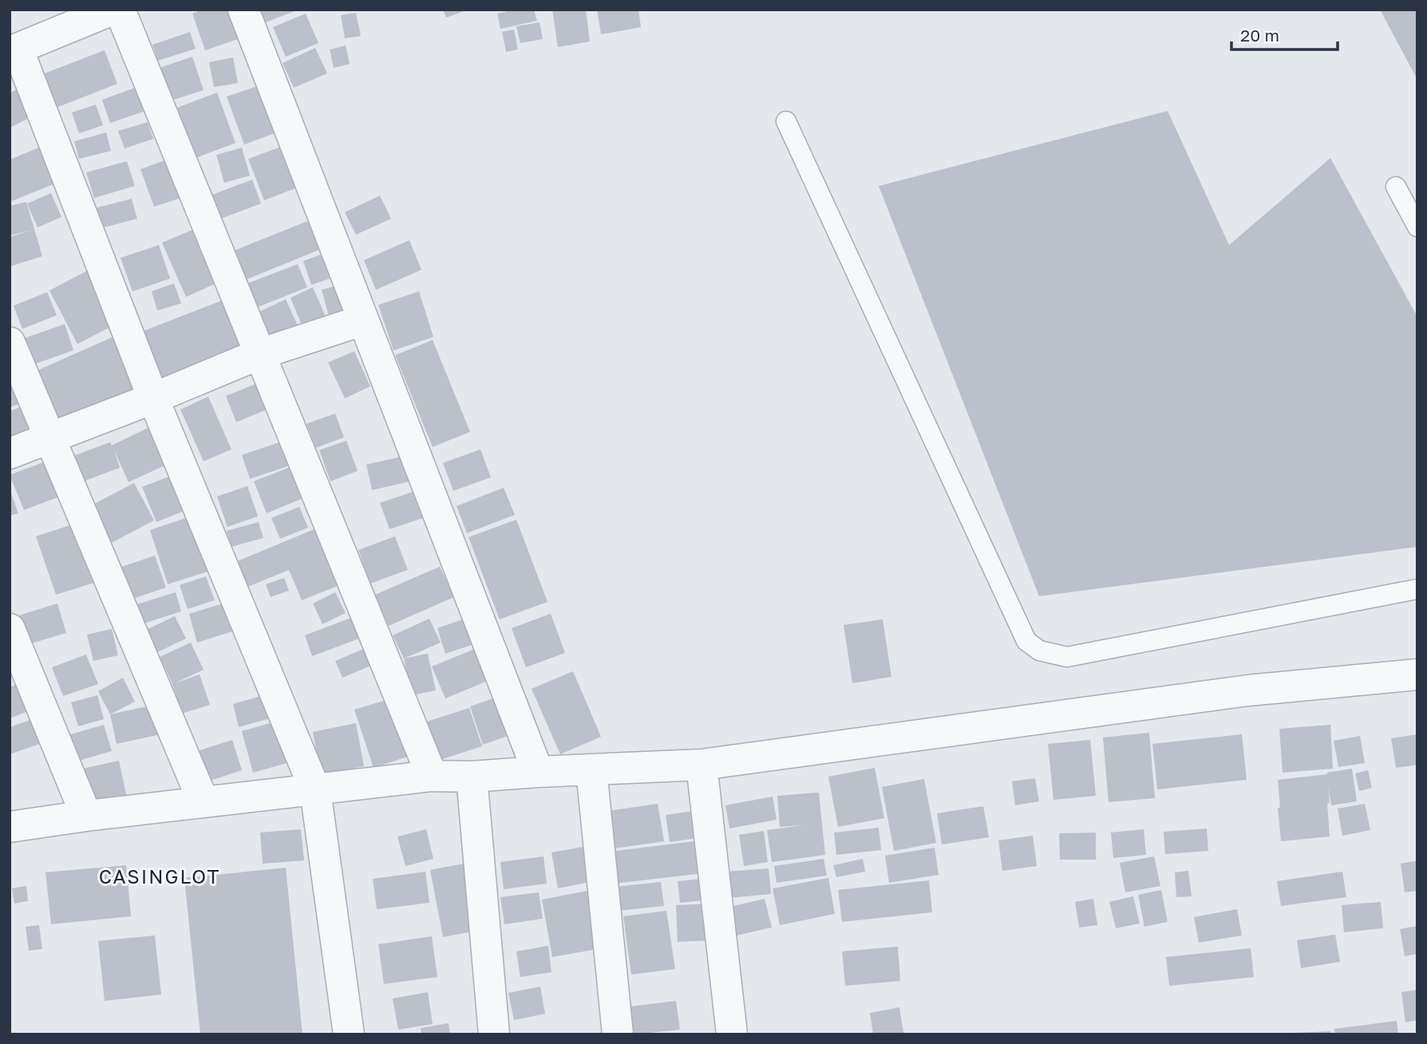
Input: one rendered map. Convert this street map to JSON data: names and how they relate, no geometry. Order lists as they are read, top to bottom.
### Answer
{
  "districts": ["CASINGLOT"],
  "scale_bar": "20 m"
}
